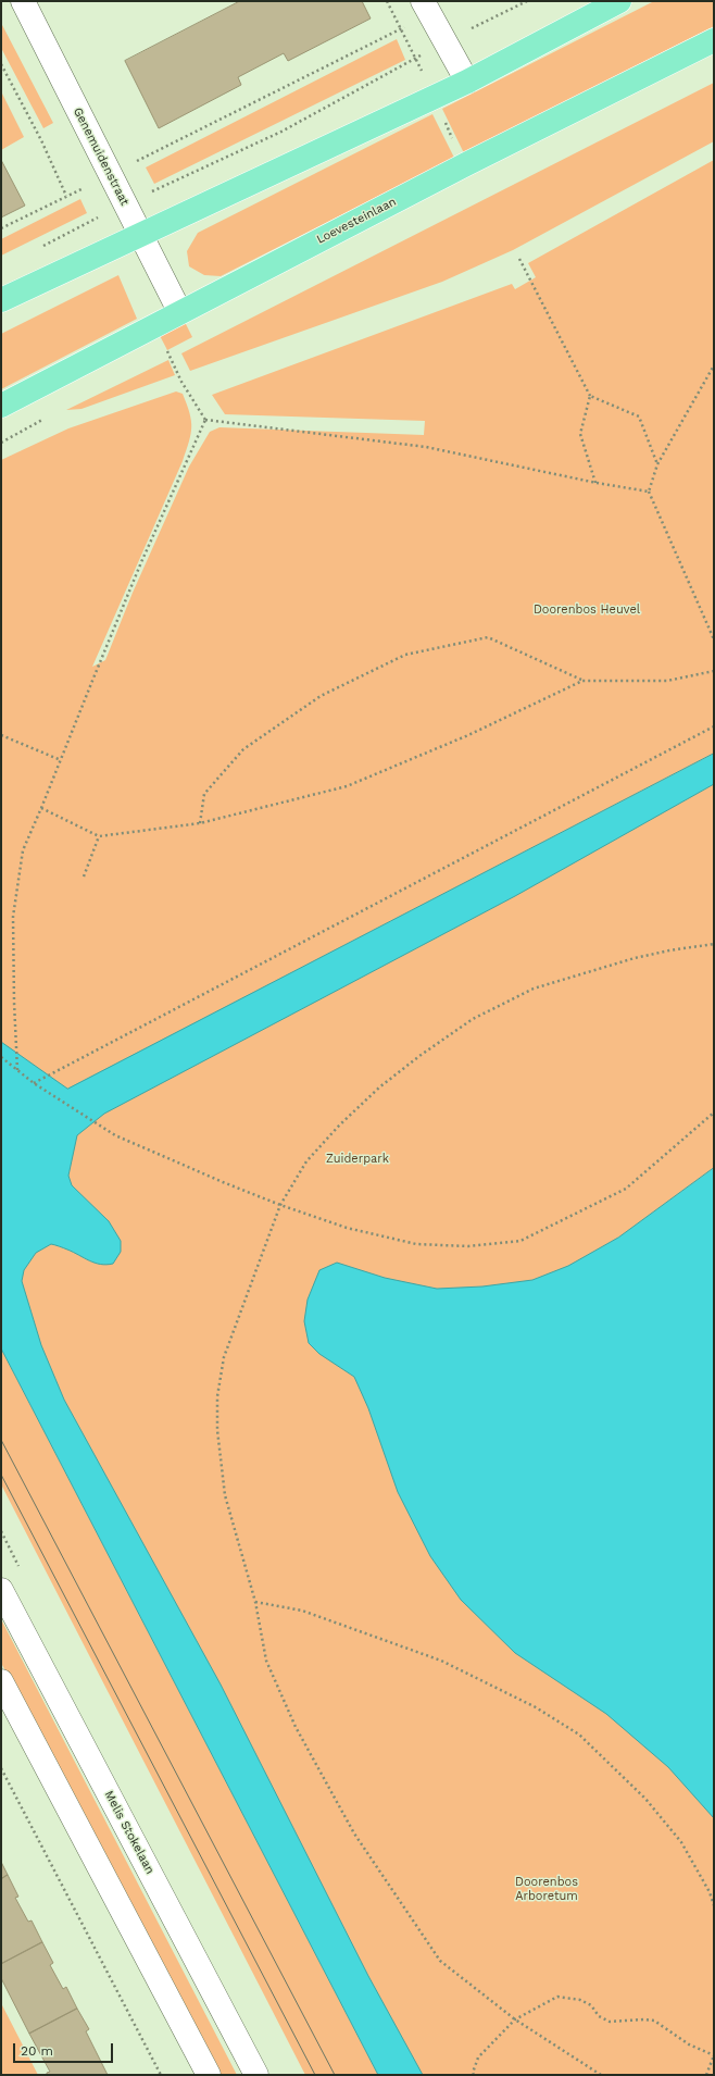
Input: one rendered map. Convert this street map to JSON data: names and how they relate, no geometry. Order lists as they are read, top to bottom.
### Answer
{
  "streets": {
    "main road": ["Loevesteinlaan"],
    "street": ["Genemuidenstraat", "Melis Stokelaan"]
  },
  "crossings": [
    ["Genemuidenstraat", "Loevesteinlaan"]
  ],
  "parks": ["Doorenbos Heuvel", "Zuiderpark", "Doorenbos Arboretum"],
  "scale_bar": "20 m"
}
